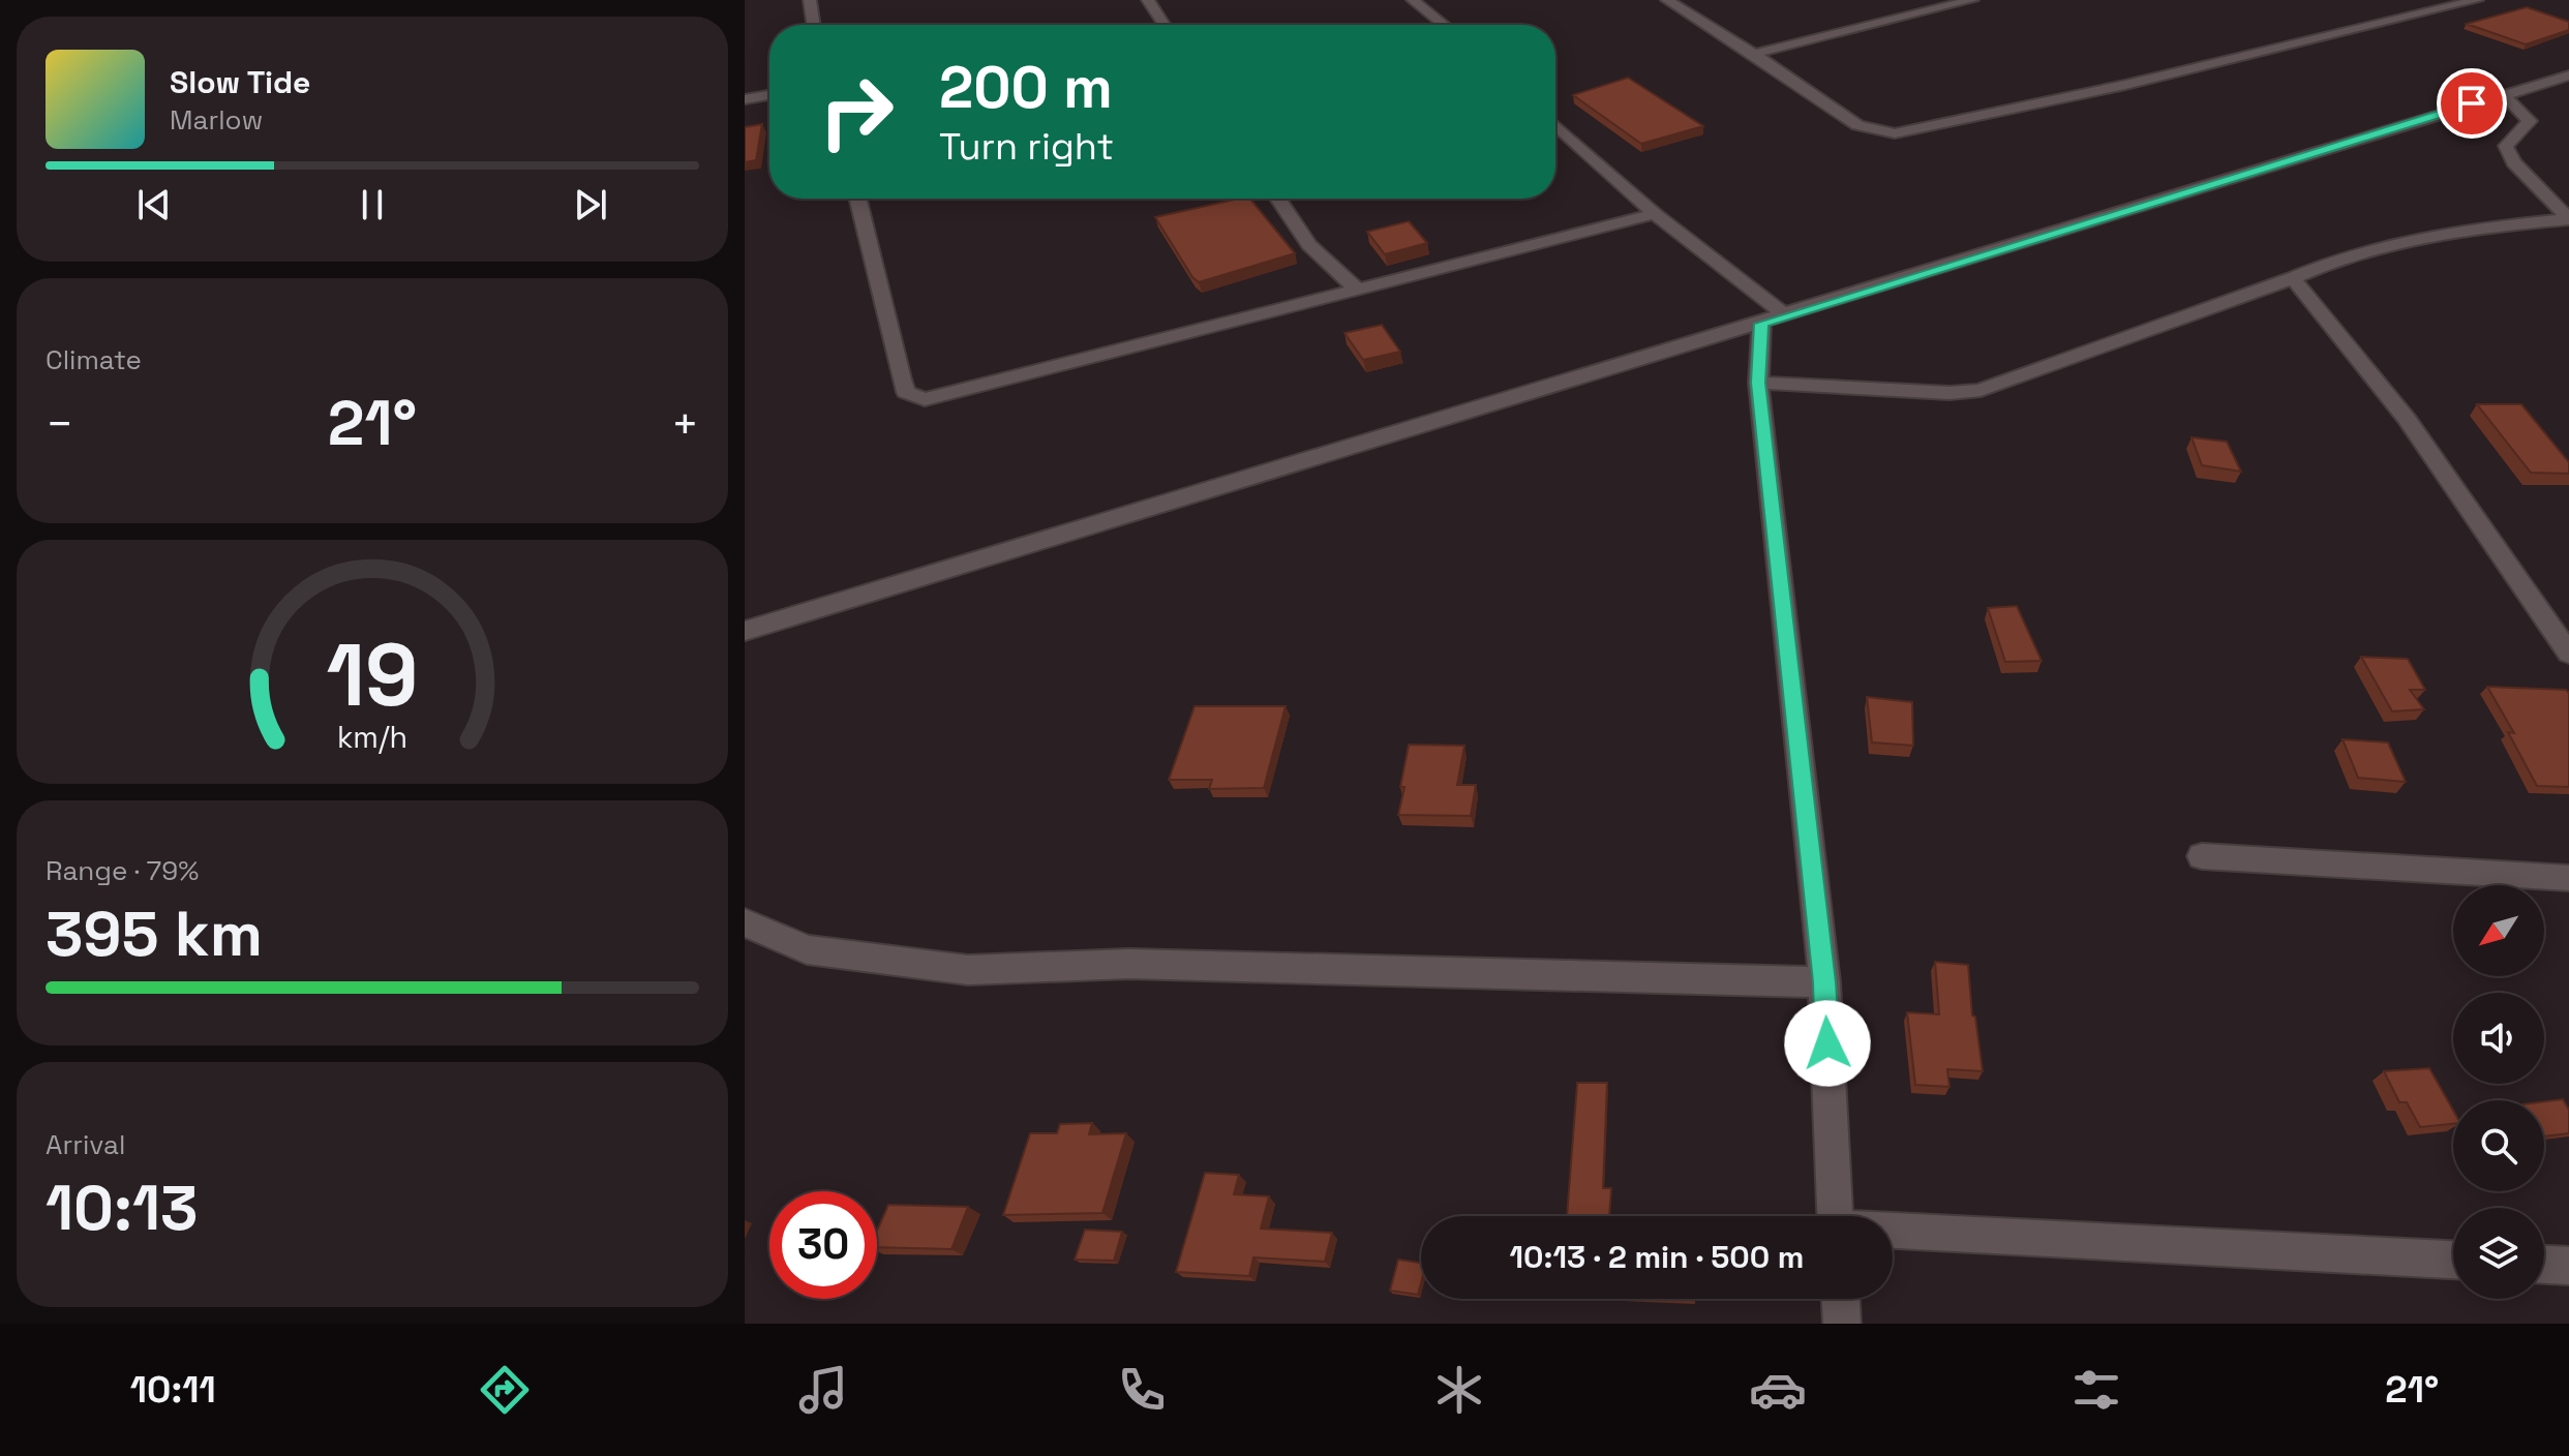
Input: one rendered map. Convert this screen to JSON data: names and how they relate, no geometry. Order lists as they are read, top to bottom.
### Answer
{
  "north": "bottom left",
  "page": {
    "turn": ["200 m", "Turn right"],
    "song": ["Slow Tide", "Marlow"],
    "tile": [
      "Climate",
      ["Range · 79%", "395 km"],
      ["Arrival", "10:13"]
    ],
    "heat": ["−", "21°", "+"],
    "limit": "30",
    "trip": "10:13 · 2 min · 500 m",
    "tabs": ["10:11", "21°"],
    "gauge": ["19", "km/h"]
  }
}
